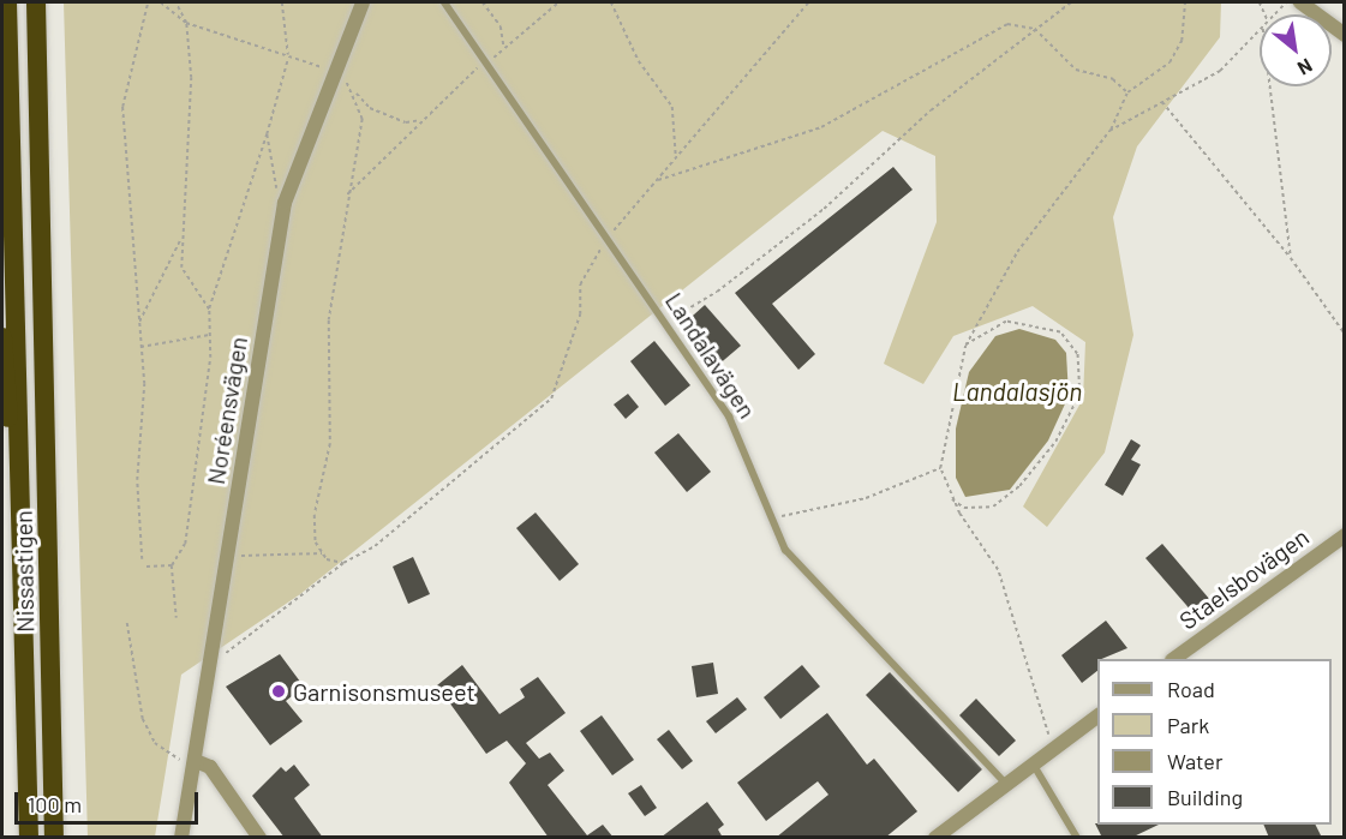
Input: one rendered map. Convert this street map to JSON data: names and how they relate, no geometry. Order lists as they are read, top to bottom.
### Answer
{
  "streets": {
    "highway": ["Nissastigen"],
    "street": ["Noréensvägen", "Staelsbovägen"],
    "lane": ["Landalavägen"]
  },
  "water": ["Landalasjön"],
  "places": ["Garnisonsmuseet"],
  "legend": [
    "Road",
    "Park",
    "Water",
    "Building"
  ],
  "scale_bar": "100 m",
  "north": "bottom right"
}
